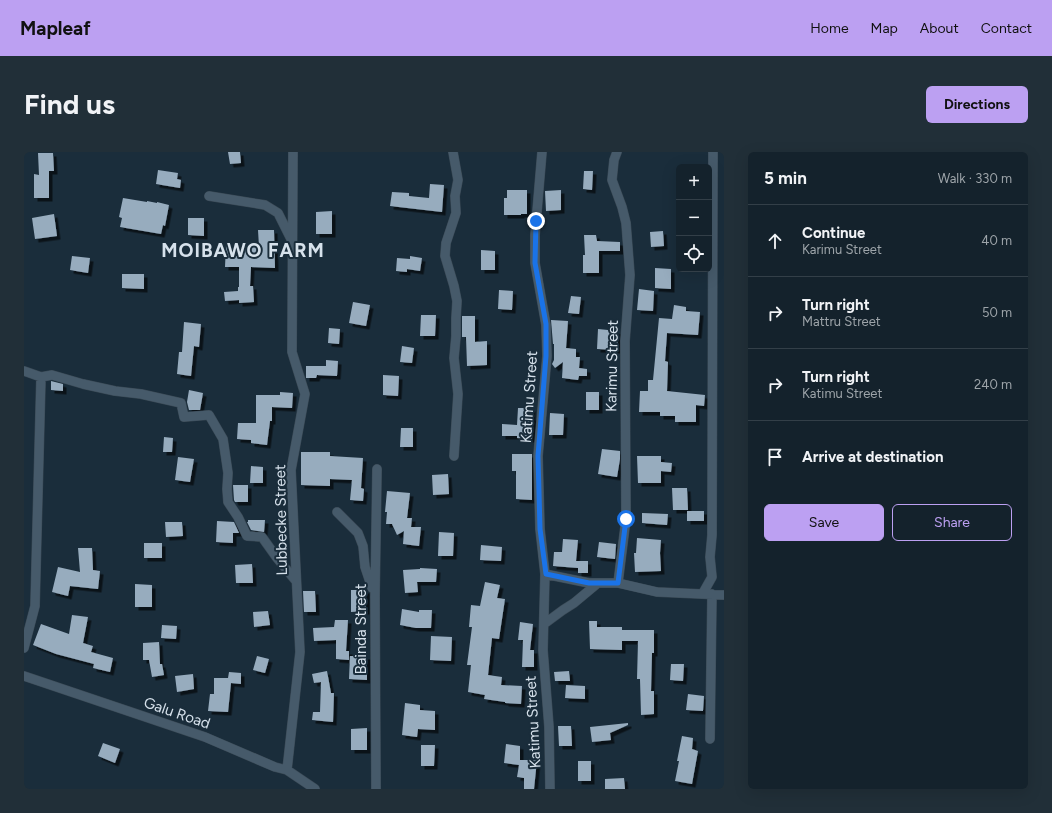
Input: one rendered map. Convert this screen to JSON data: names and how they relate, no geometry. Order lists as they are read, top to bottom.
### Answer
{
  "streets": {
    "street": [
      "Karimu Street",
      "Katimu Street",
      "Lubbecke Street",
      "Bainda Street",
      "Galu Road"
    ]
  },
  "crossings": [
    ["Lubbecke Street", "Galu Road"]
  ],
  "districts": ["MOIBAWO FARM"],
  "page": {
    "header": "Mapleaf",
    "nav": [
      "Home",
      "Map",
      "About",
      "Contact"
    ],
    "buttons": [
      "Directions",
      ["Save", "Share"]
    ],
    "title": "Find us",
    "heading": ["5 min", "Walk · 330 m"],
    "map_buttons": ["+", "−"],
    "list": [
      ["Continue", "Karimu Street", "40 m"],
      ["Turn right", "Mattru Street", "50 m"],
      ["Turn right", "Katimu Street", "240 m"],
      "Arrive at destination"
    ]
  }
}
